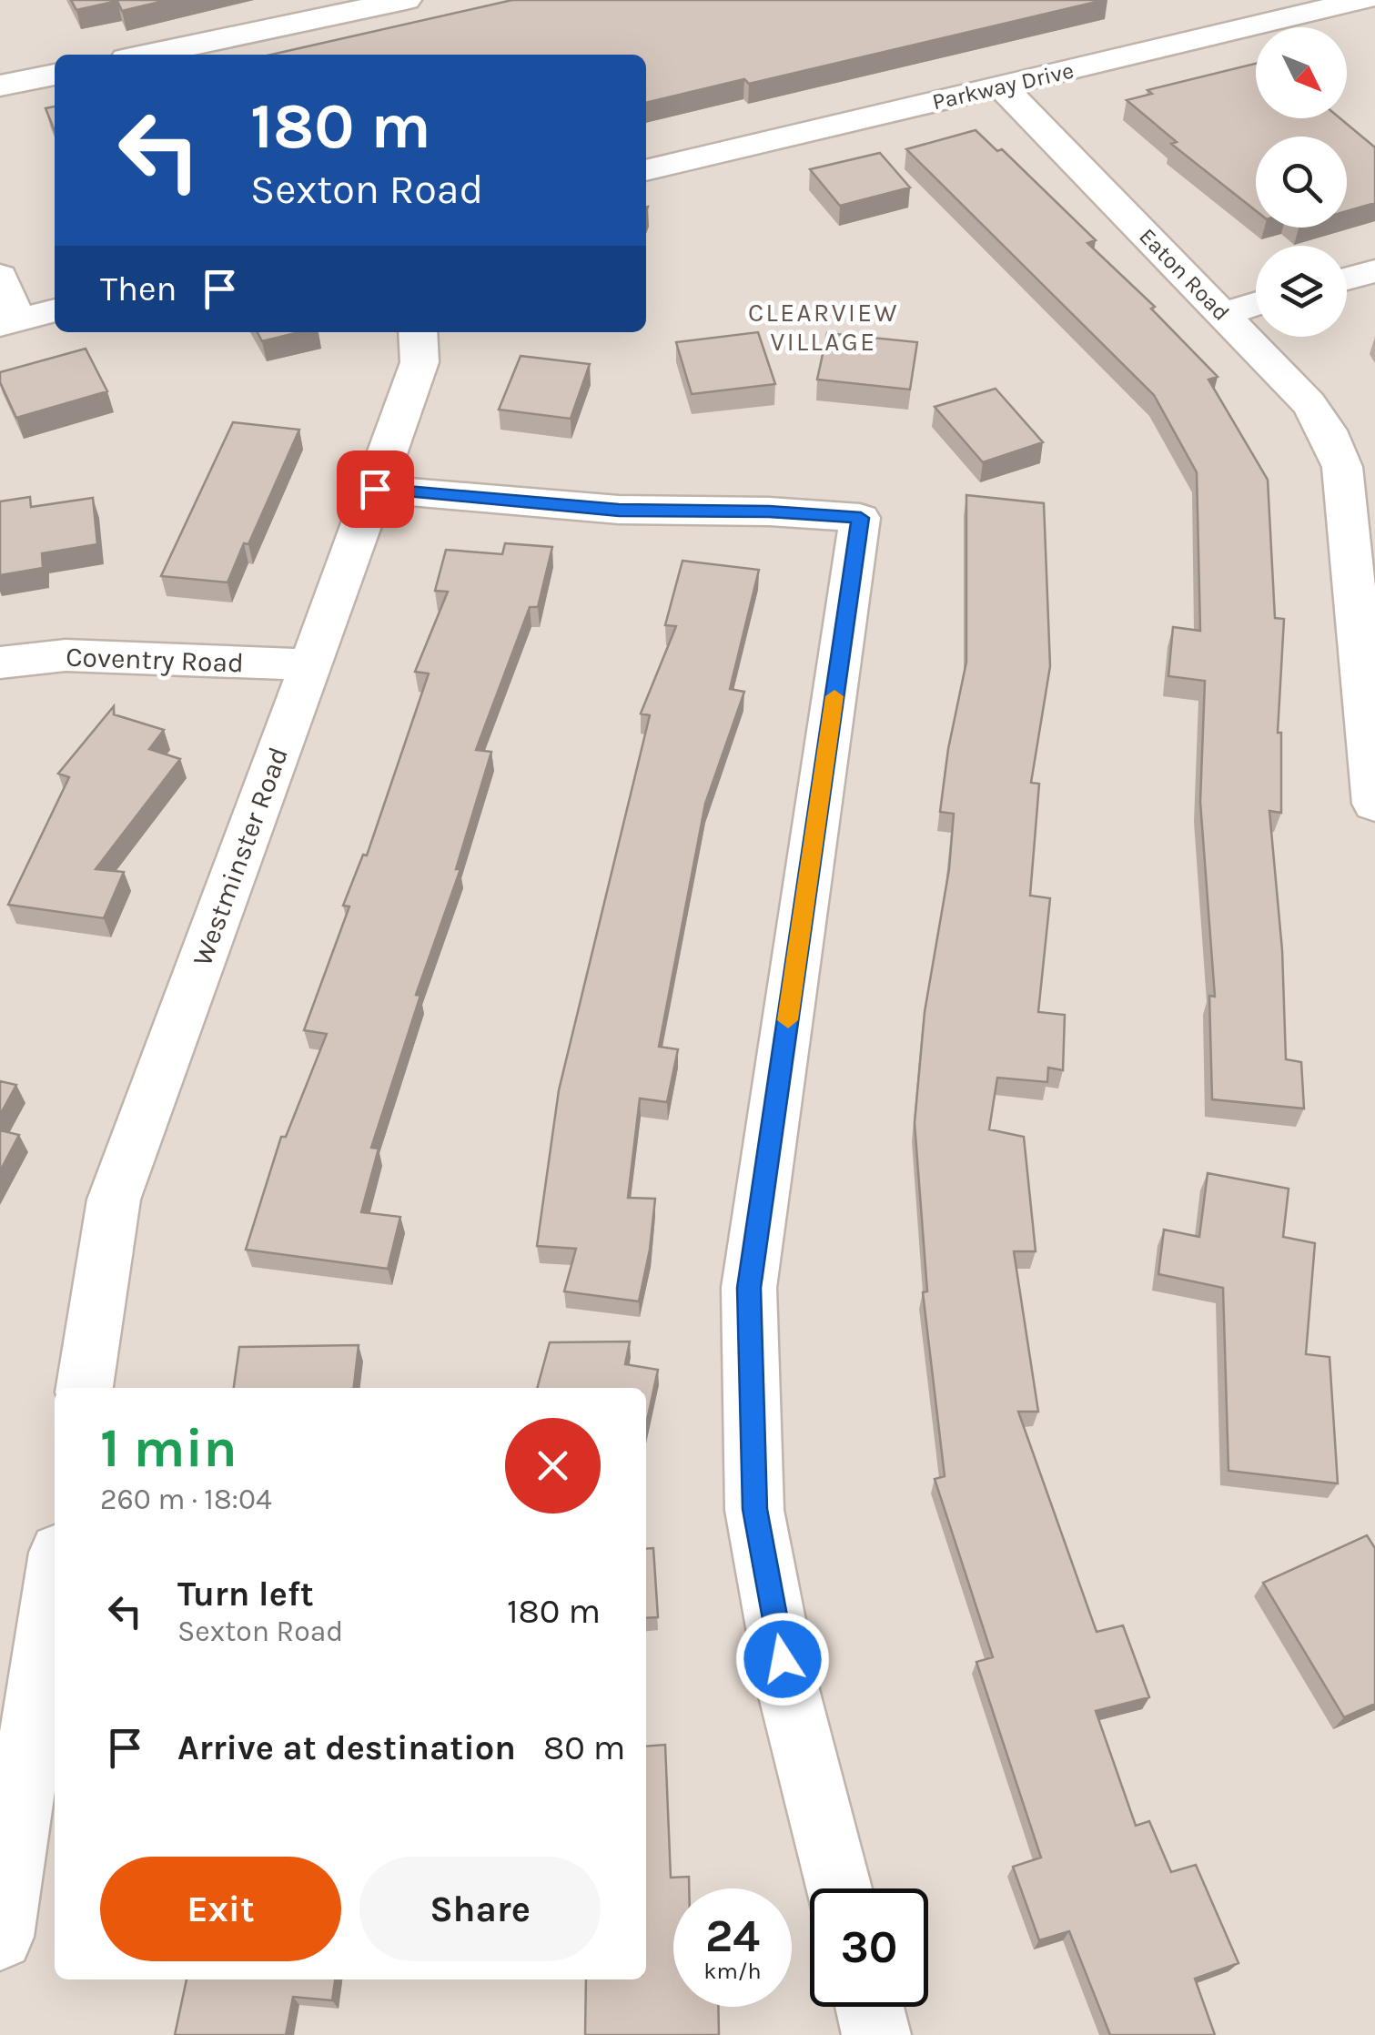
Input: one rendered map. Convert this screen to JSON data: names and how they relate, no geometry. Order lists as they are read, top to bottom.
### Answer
{
  "streets": {
    "street": [
      "Parkway Drive",
      "Eaton Road",
      "Coventry Road",
      "Westminster Road"
    ]
  },
  "crossings": [
    ["Parkway Drive", "Eaton Road"],
    ["Coventry Road", "Westminster Road"]
  ],
  "districts": ["CLEARVIEW VILLAGE"],
  "north": "bottom right",
  "page": {
    "turn": ["180 m", "Sexton Road"],
    "then": "Then",
    "heading": ["1 min", "260 m · 18:04"],
    "list": [
      {
        "name": "Turn left",
        "note": "Sexton Road",
        "value": "180 m"
      },
      {
        "name": "Arrive at destination",
        "value": "80 m"
      }
    ],
    "buttons": ["Exit", "Share"],
    "speed": "24 km/h",
    "limit": "30"
  }
}
